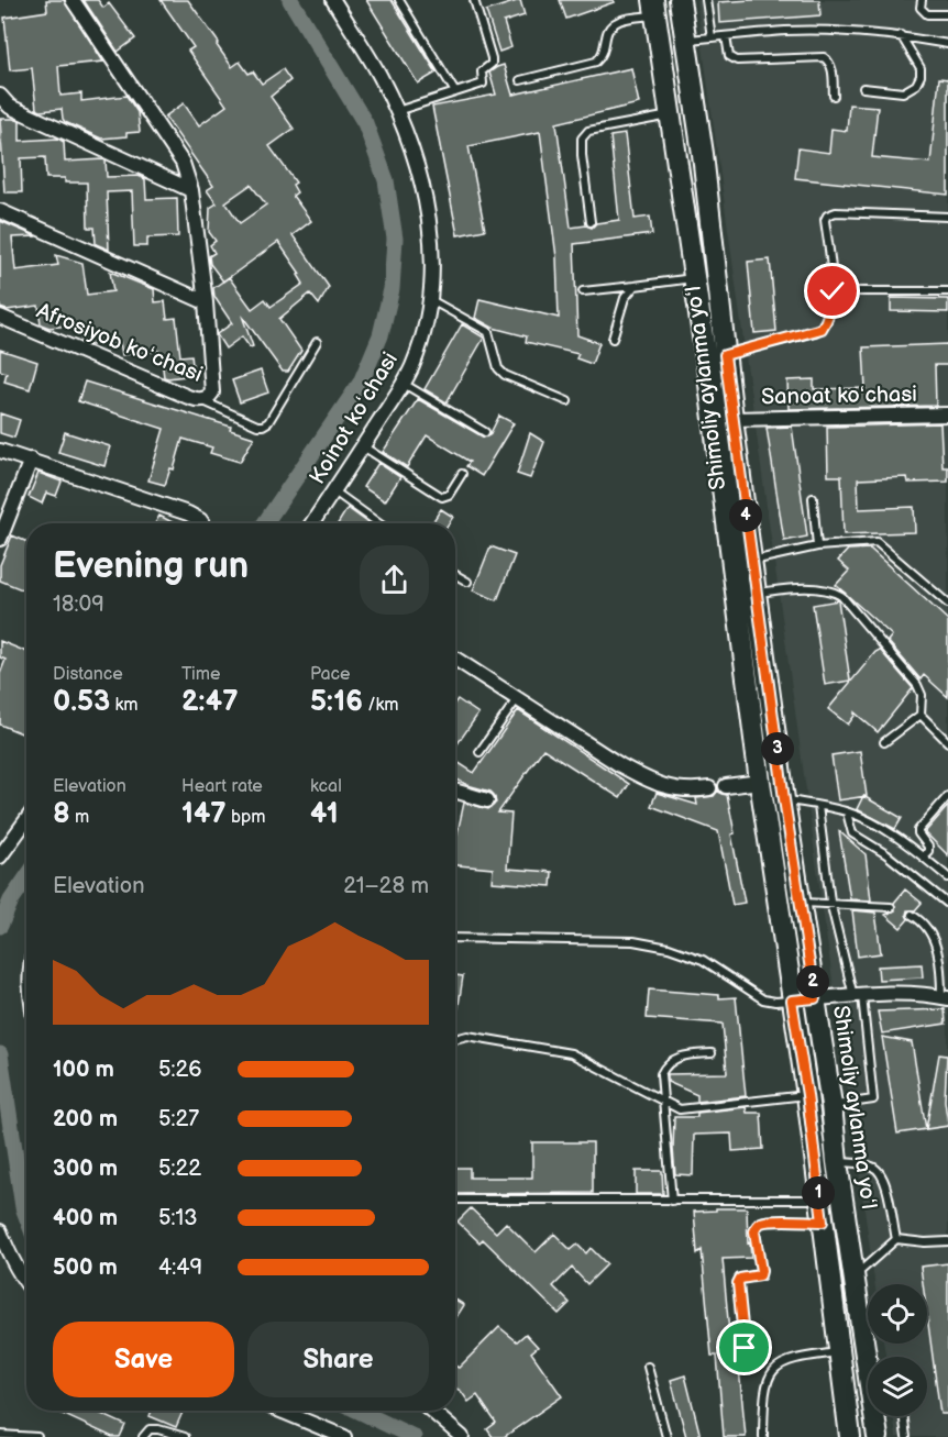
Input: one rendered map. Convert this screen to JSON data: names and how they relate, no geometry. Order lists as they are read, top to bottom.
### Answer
{
  "streets": {
    "main road": ["Shimoliy aylanma yoʻl"],
    "street": ["Afrosiyob koʻchasi", "Sanoat koʻchasi", "Koinot koʻchasi"]
  },
  "crossings": [
    ["Shimoliy aylanma yoʻl", "Sanoat koʻchasi"]
  ],
  "page": {
    "pins": [
      "4",
      "3",
      "2",
      "1"
    ],
    "heading": ["Evening run", "18:09"],
    "stats": [
      ["Distance", "0.53 km"],
      ["Time", "2:47"],
      ["Pace", "5:16 /km"],
      ["Elevation", "8 m"],
      ["Heart rate", "147 bpm"],
      ["kcal", "41"]
    ],
    "chart": ["Elevation", "21–28 m"],
    "list": [
      {
        "name": "100 m",
        "note": "5:26"
      },
      {
        "name": "200 m",
        "note": "5:27"
      },
      {
        "name": "300 m",
        "note": "5:22"
      },
      {
        "name": "400 m",
        "note": "5:13"
      },
      {
        "name": "500 m",
        "note": "4:49"
      }
    ],
    "buttons": ["Save", "Share"]
  }
}
